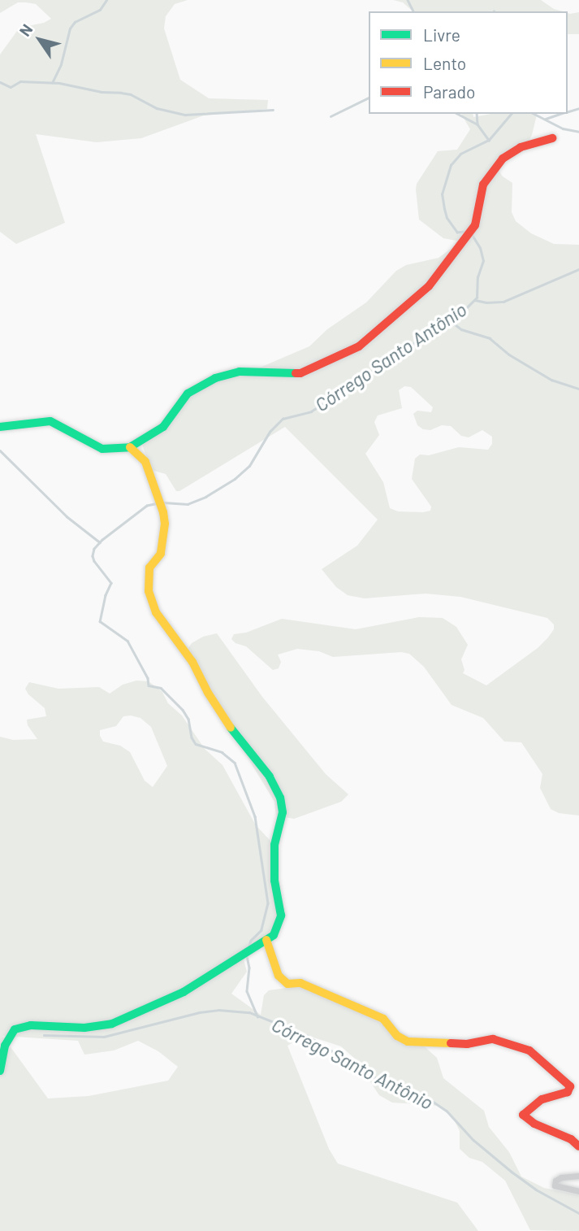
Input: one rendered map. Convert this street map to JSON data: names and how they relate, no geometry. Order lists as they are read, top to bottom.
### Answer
{
  "water": ["Córrego Santo Antônio"],
  "legend": ["Livre", "Lento", "Parado"],
  "north": "top left"
}
